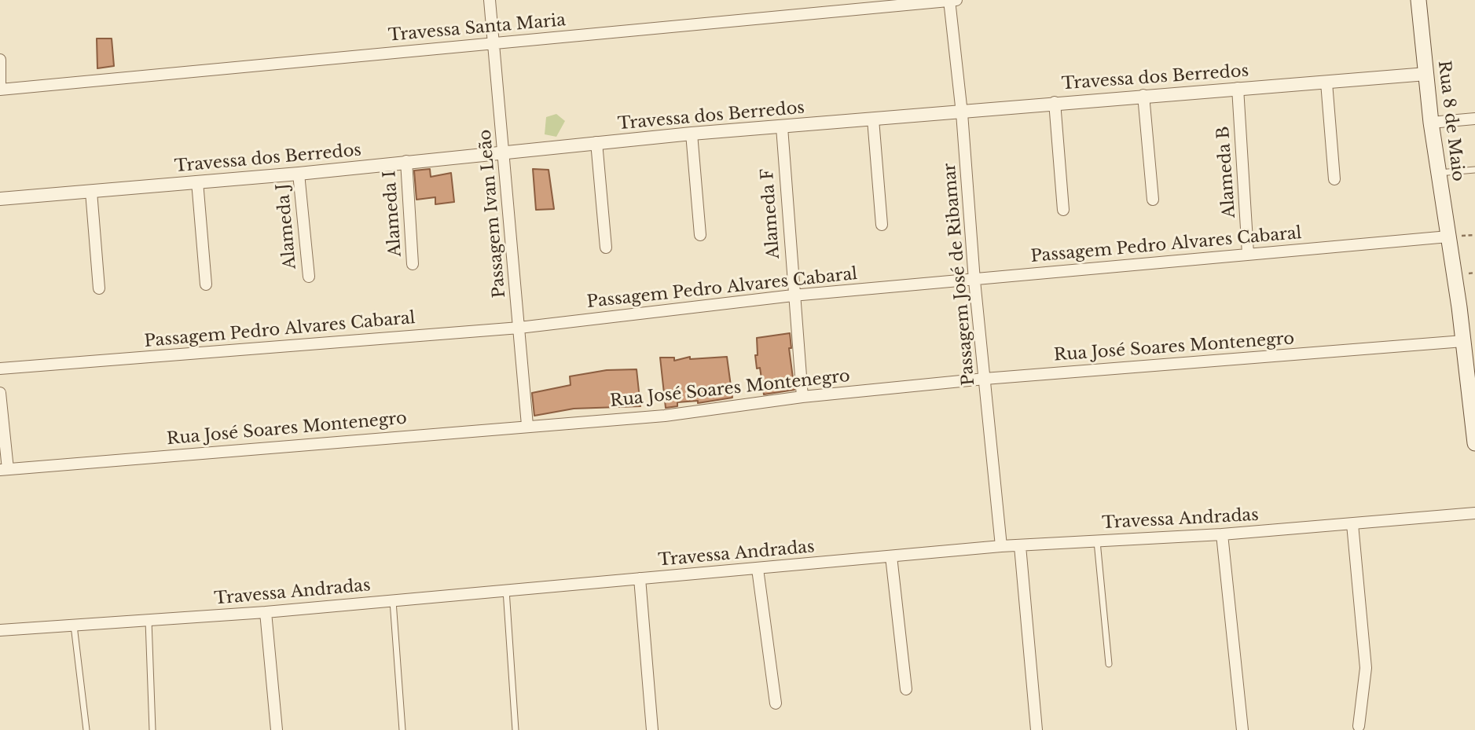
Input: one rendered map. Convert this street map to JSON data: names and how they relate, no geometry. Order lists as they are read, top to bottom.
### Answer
{
  "streets": {
    "main road": ["Rua 8 de Maio"],
    "street": [
      "Travessa Santa Maria",
      "Travessa dos Berredos",
      "Alameda B",
      "Alameda I",
      "Passagem Ivan Leão",
      "Alameda F",
      "Alameda J",
      "Passagem Pedro Alvares Cabaral",
      "Passagem José de Ribamar",
      "Rua José Soares Montenegro",
      "Travessa Andradas"
    ]
  },
  "crossings": [
    ["Travessa Santa Maria", "Passagem Ivan Leão"],
    ["Travessa Santa Maria", "Passagem José de Ribamar"],
    ["Travessa dos Berredos", "Rua 8 de Maio"],
    ["Travessa dos Berredos", "Alameda B"],
    ["Travessa dos Berredos", "Alameda I"],
    ["Travessa dos Berredos", "Passagem Ivan Leão"],
    ["Travessa dos Berredos", "Alameda F"],
    ["Travessa dos Berredos", "Alameda J"],
    ["Travessa dos Berredos", "Passagem José de Ribamar"],
    ["Rua 8 de Maio", "Passagem Pedro Alvares Cabaral"],
    ["Rua 8 de Maio", "Rua José Soares Montenegro"],
    ["Alameda B", "Passagem Pedro Alvares Cabaral"],
    ["Passagem Ivan Leão", "Passagem Pedro Alvares Cabaral"],
    ["Passagem Ivan Leão", "Rua José Soares Montenegro"],
    ["Alameda F", "Passagem Pedro Alvares Cabaral"],
    ["Alameda F", "Rua José Soares Montenegro"],
    ["Passagem Pedro Alvares Cabaral", "Passagem José de Ribamar"],
    ["Passagem José de Ribamar", "Rua José Soares Montenegro"],
    ["Passagem José de Ribamar", "Travessa Andradas"]
  ]
}
